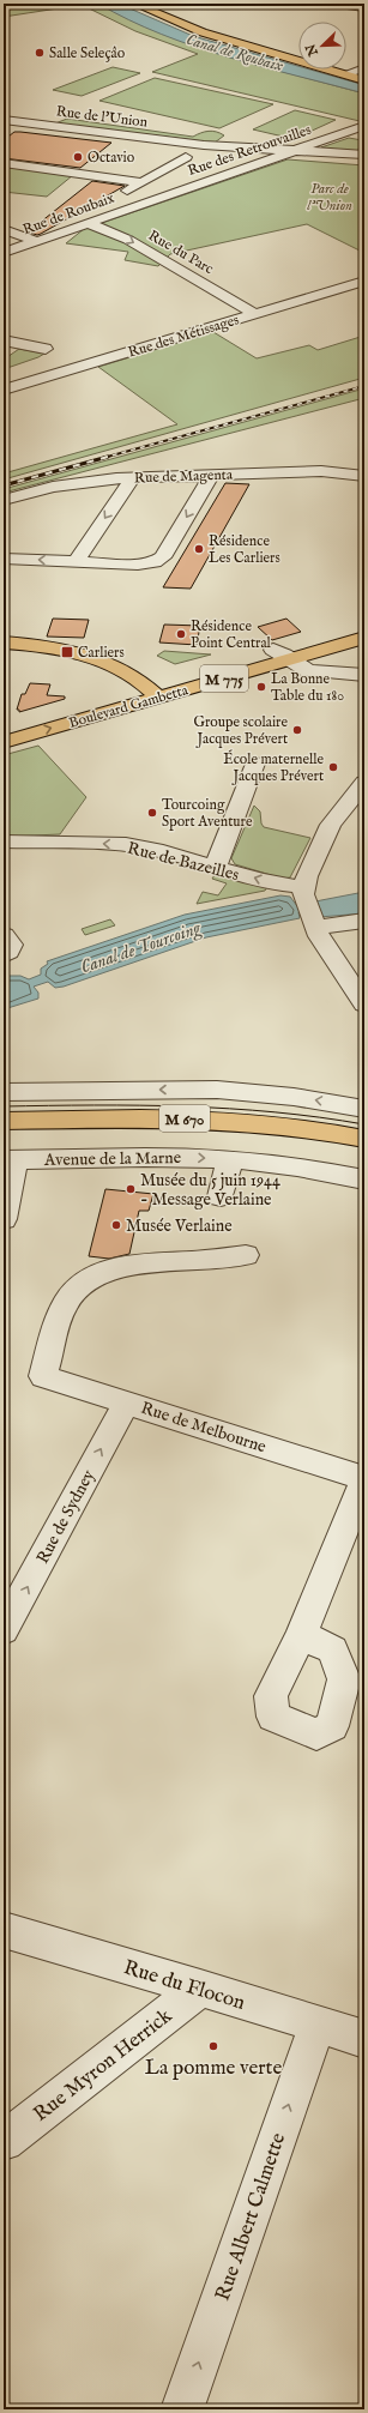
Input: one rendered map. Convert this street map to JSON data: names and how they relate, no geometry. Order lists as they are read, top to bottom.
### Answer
{
  "streets": {
    "main road": [
      "M 775",
      "Boulevard Gambetta",
      "M 670",
      "Avenue de la Marne"
    ],
    "street": [
      "Rue de l'Union",
      "Rue des Retrouvailles",
      "Rue de Roubaix",
      "Rue du Parc",
      "Rue des Métissages",
      "Rue de Magenta",
      "Rue de Bazeilles",
      "Rue de Melbourne",
      "Rue de Sydney",
      "Rue du Flocon",
      "Rue Myron Herrick",
      "Rue Albert Calmette"
    ]
  },
  "crossings": [
    ["Rue de l'Union", "Rue des Retrouvailles"],
    ["Rue des Retrouvailles", "Rue de Roubaix"],
    ["Rue de Roubaix", "Rue du Parc"],
    ["Rue du Parc", "Rue des Métissages"],
    ["Rue de Melbourne", "Rue de Sydney"],
    ["Rue du Flocon", "Rue Myron Herrick"],
    ["Rue du Flocon", "Rue Albert Calmette"]
  ],
  "one_way": ["Rue du Parc", "Rue de Sydney", "Rue Albert Calmette"],
  "water": ["Canal de Roubaix", "Canal de Tourcoing"],
  "parks": ["Parc de l'Union"],
  "places": {
    "other": [
      "Salle Seleçâo",
      "Octavio",
      "Résidence Les Carliers",
      "Résidence Point Central",
      "La Bonne Table du 180",
      "Groupe scolaire Jacques Prévert",
      "École maternelle Jacques Prévert",
      "Tourcoing Sport Aventure",
      "Musée du 5 juin 1944 - Message Verlaine",
      "Musée Verlaine",
      "La pomme verte"
    ],
    "transit": ["Carliers"]
  },
  "north": "bottom left"
}
